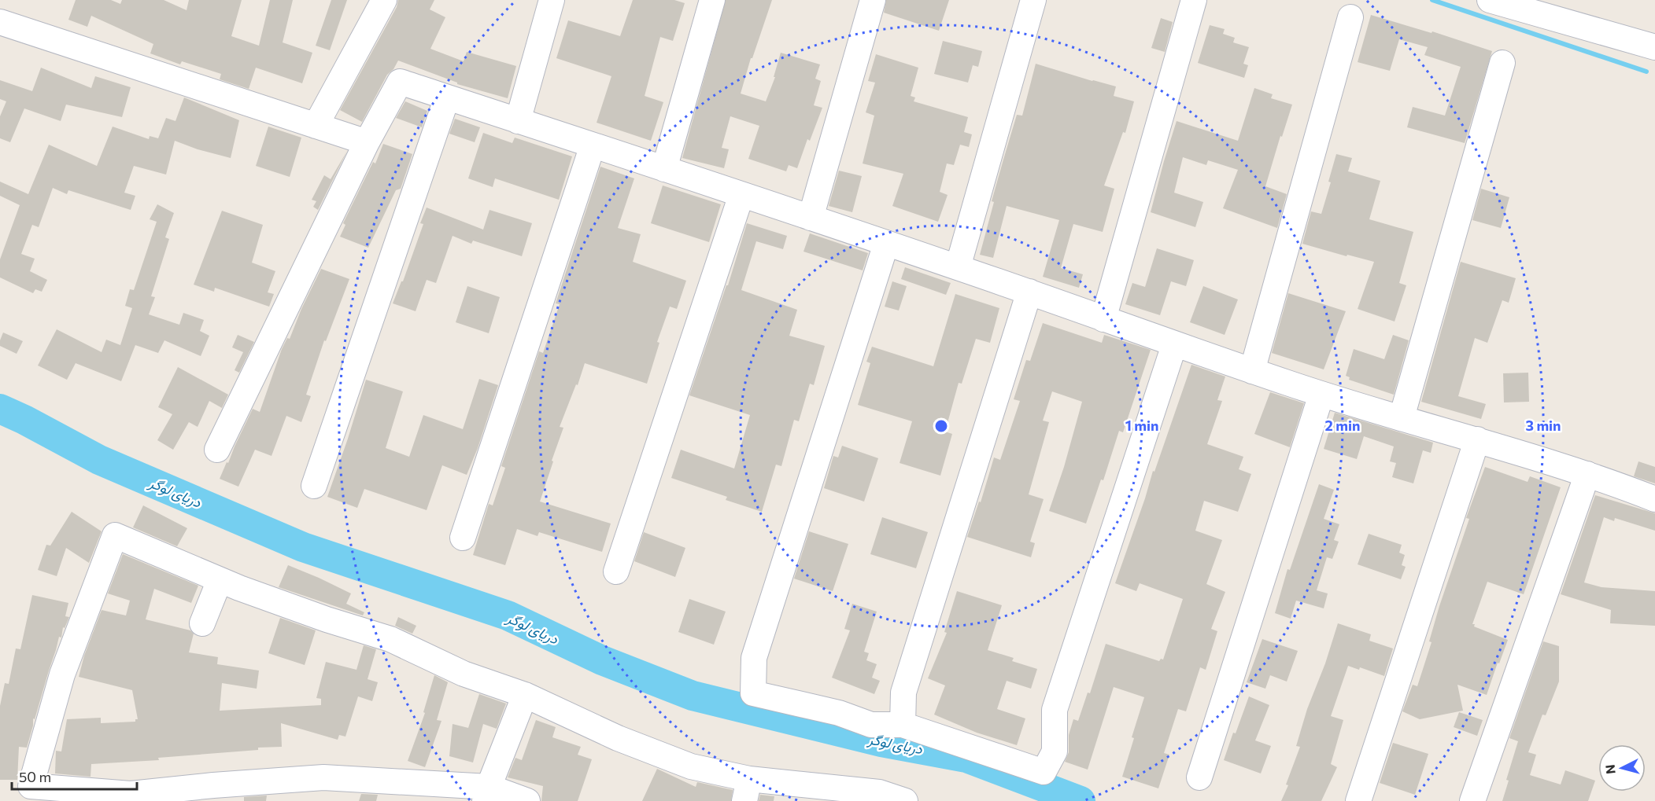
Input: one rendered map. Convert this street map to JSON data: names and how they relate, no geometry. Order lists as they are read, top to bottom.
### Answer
{
  "water": ["دریای لوگر"],
  "scale_bar": "50 m",
  "north": "left",
  "rings": ["1 min", "2 min", "3 min"]
}
